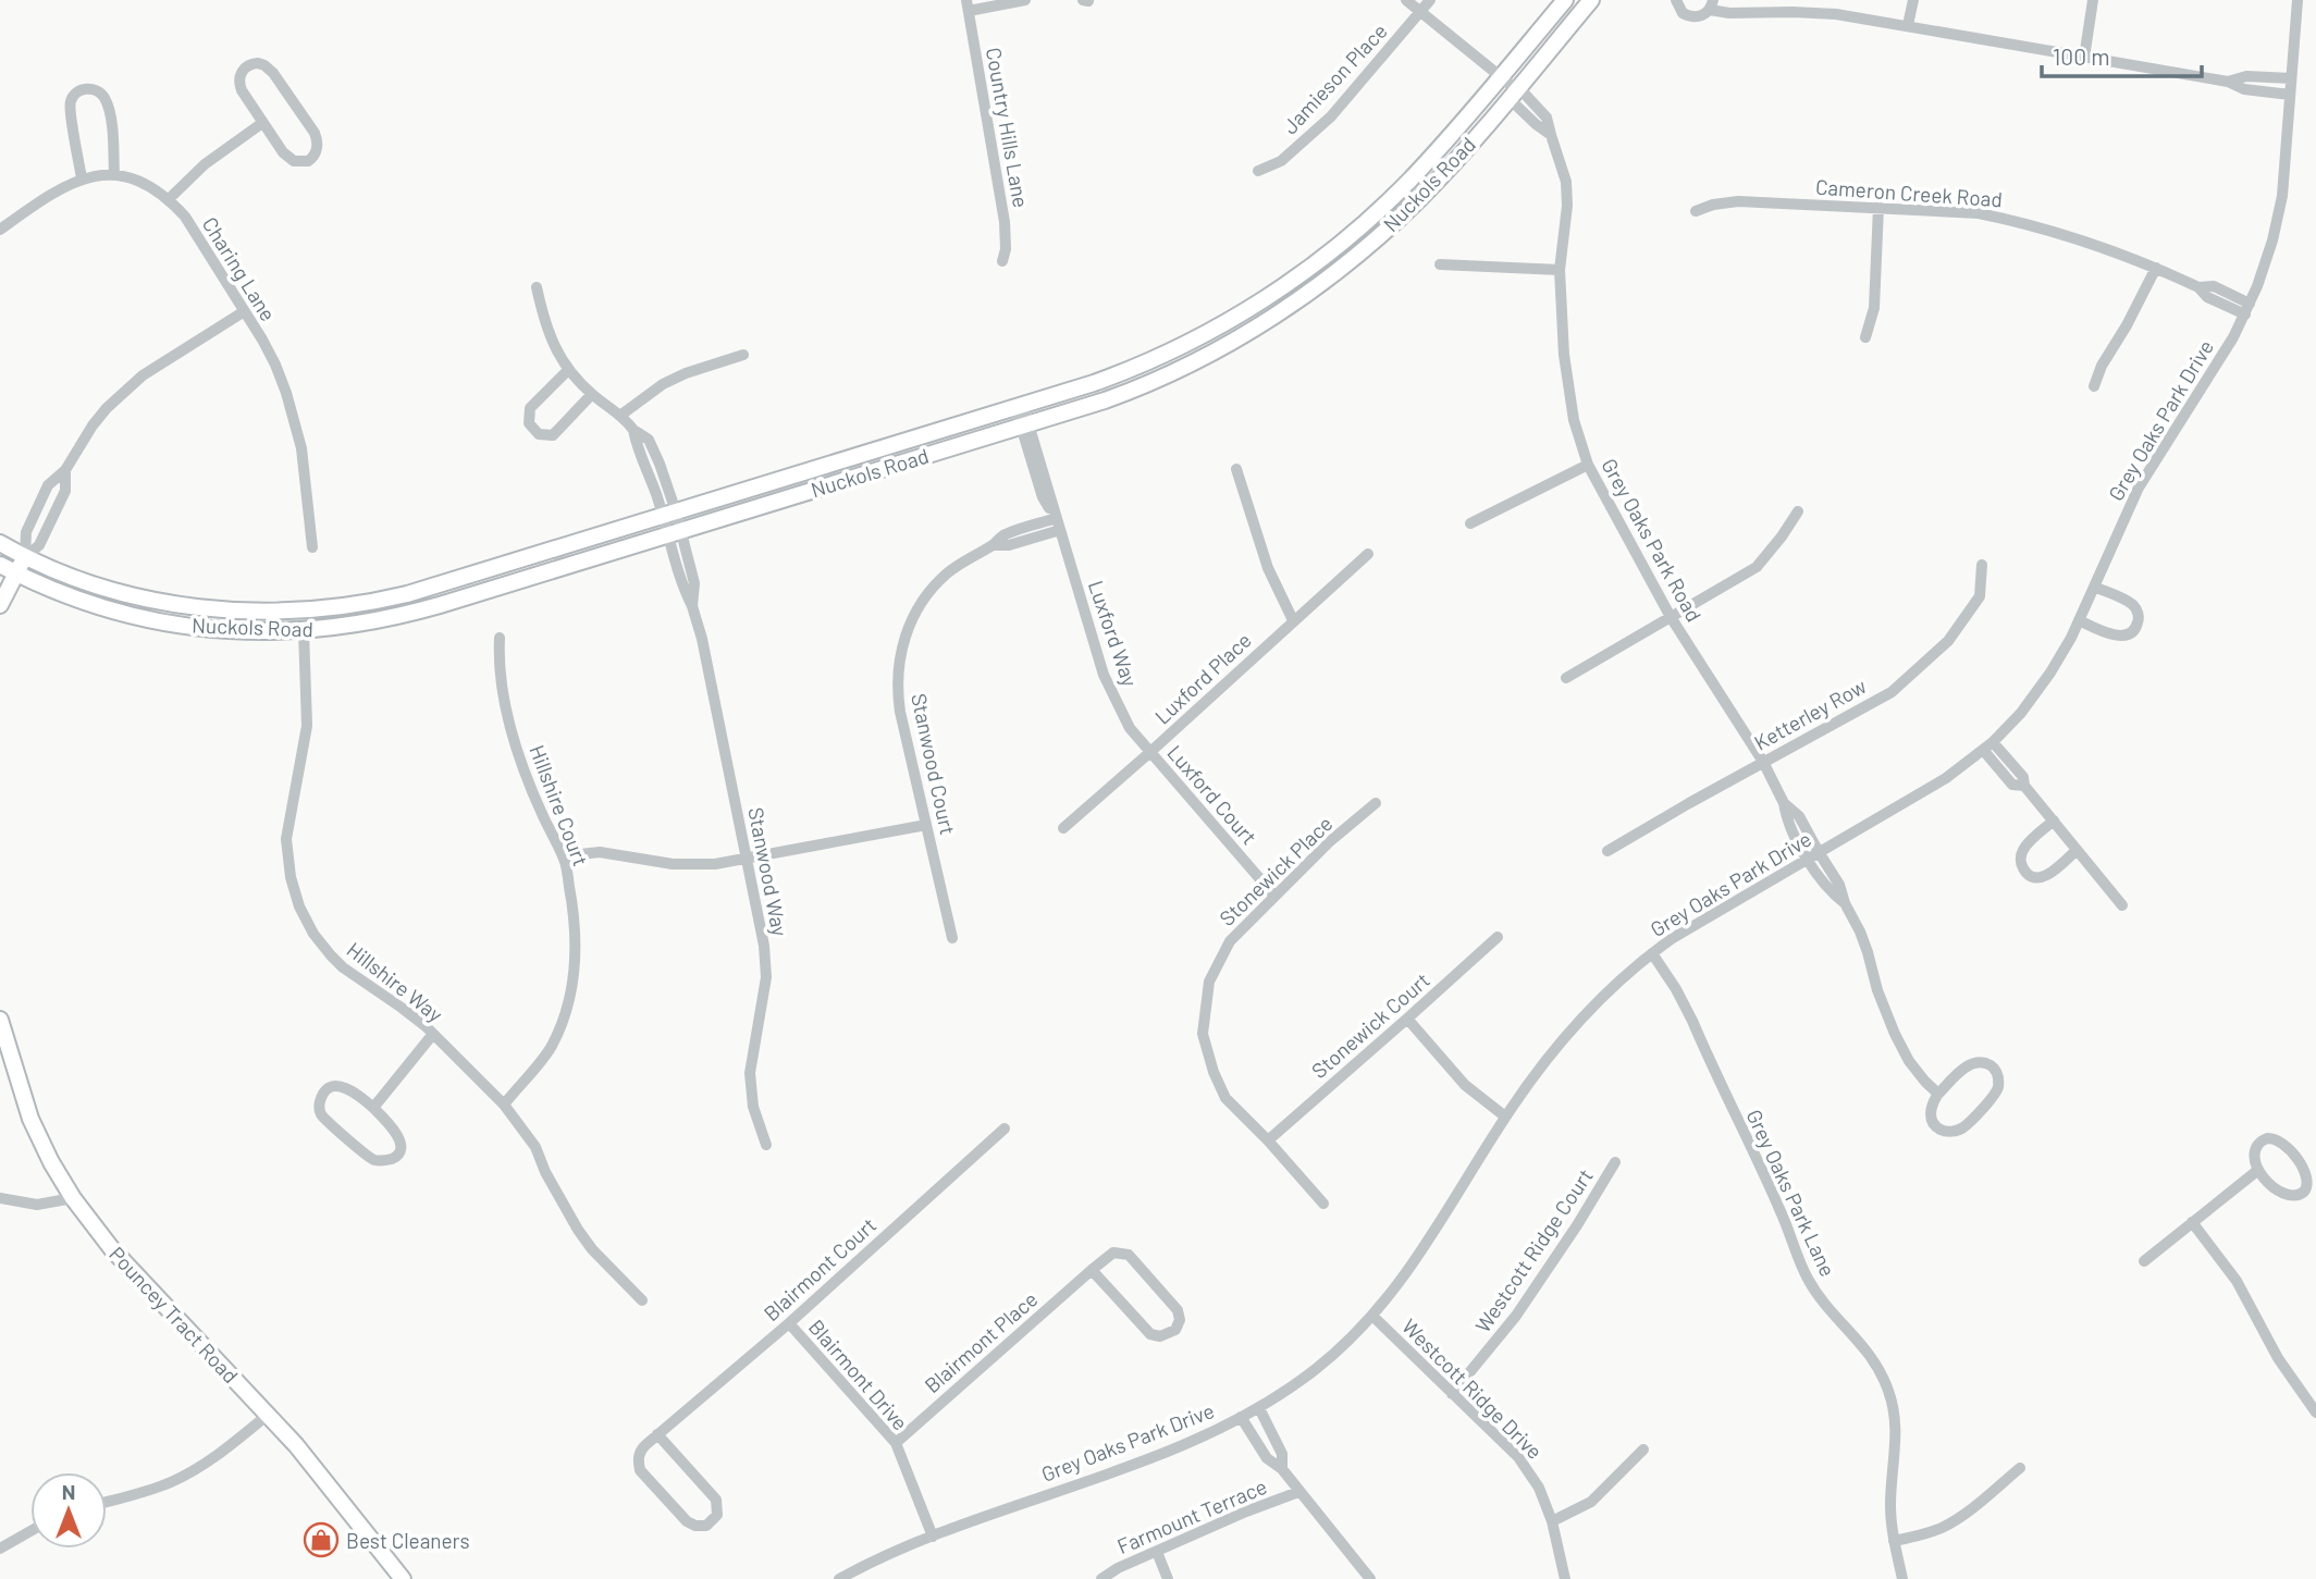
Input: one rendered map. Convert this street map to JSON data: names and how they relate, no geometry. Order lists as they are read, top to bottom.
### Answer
{
  "streets": {
    "main road": ["Nuckols Road", "Pouncey Tract Road"],
    "street": [
      "Jamieson Place",
      "Country Hills Lane",
      "Cameron Creek Road",
      "Charing Lane",
      "Grey Oaks Park Drive",
      "Grey Oaks Park Road",
      "Luxford Way",
      "Luxford Place",
      "Ketterley Row",
      "Stanwood Court",
      "Luxford Court",
      "Hillshire Court",
      "Stonewick Place",
      "Stanwood Way",
      "Hillshire Way",
      "Stonewick Court",
      "Grey Oaks Park Lane",
      "Westcott Ridge Court",
      "Blairmont Court",
      "Blairmont Place",
      "Blairmont Drive",
      "Westcott Ridge Drive",
      "Farmount Terrace"
    ]
  },
  "crossings": [
    ["Jamieson Place", "Grey Oaks Park Road"],
    ["Nuckols Road", "Grey Oaks Park Road"],
    ["Nuckols Road", "Luxford Way"],
    ["Nuckols Road", "Stanwood Way"],
    ["Nuckols Road", "Hillshire Way"],
    ["Cameron Creek Road", "Grey Oaks Park Drive"],
    ["Grey Oaks Park Drive", "Grey Oaks Park Road"],
    ["Grey Oaks Park Drive", "Grey Oaks Park Lane"],
    ["Grey Oaks Park Drive", "Blairmont Drive"],
    ["Grey Oaks Park Drive", "Westcott Ridge Drive"],
    ["Grey Oaks Park Road", "Ketterley Row"],
    ["Luxford Way", "Luxford Place"],
    ["Luxford Way", "Stanwood Court"],
    ["Luxford Way", "Luxford Court"],
    ["Luxford Place", "Luxford Court"],
    ["Luxford Court", "Stonewick Place"],
    ["Hillshire Court", "Hillshire Way"],
    ["Stonewick Place", "Stonewick Court"],
    ["Westcott Ridge Court", "Westcott Ridge Drive"],
    ["Blairmont Court", "Blairmont Drive"],
    ["Blairmont Place", "Blairmont Drive"]
  ],
  "places": {
    "shop": ["Best Cleaners"]
  },
  "scale_bar": "100 m",
  "north": "top"
}
